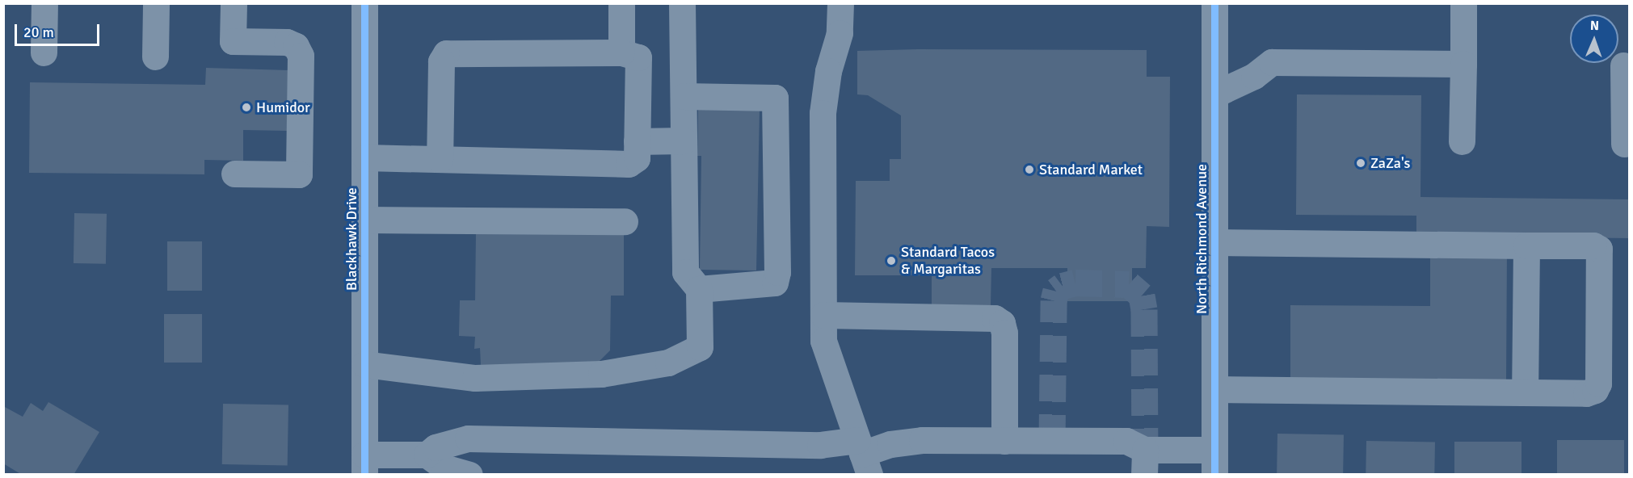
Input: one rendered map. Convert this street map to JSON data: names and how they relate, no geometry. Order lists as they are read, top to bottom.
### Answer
{
  "streets": {
    "street": ["Blackhawk Drive", "North Richmond Avenue"]
  },
  "places": [
    "Humidor",
    "ZaZa's",
    "Standard Market",
    "Standard Tacos & Margaritas"
  ],
  "scale_bar": "20 m",
  "north": "top"
}
